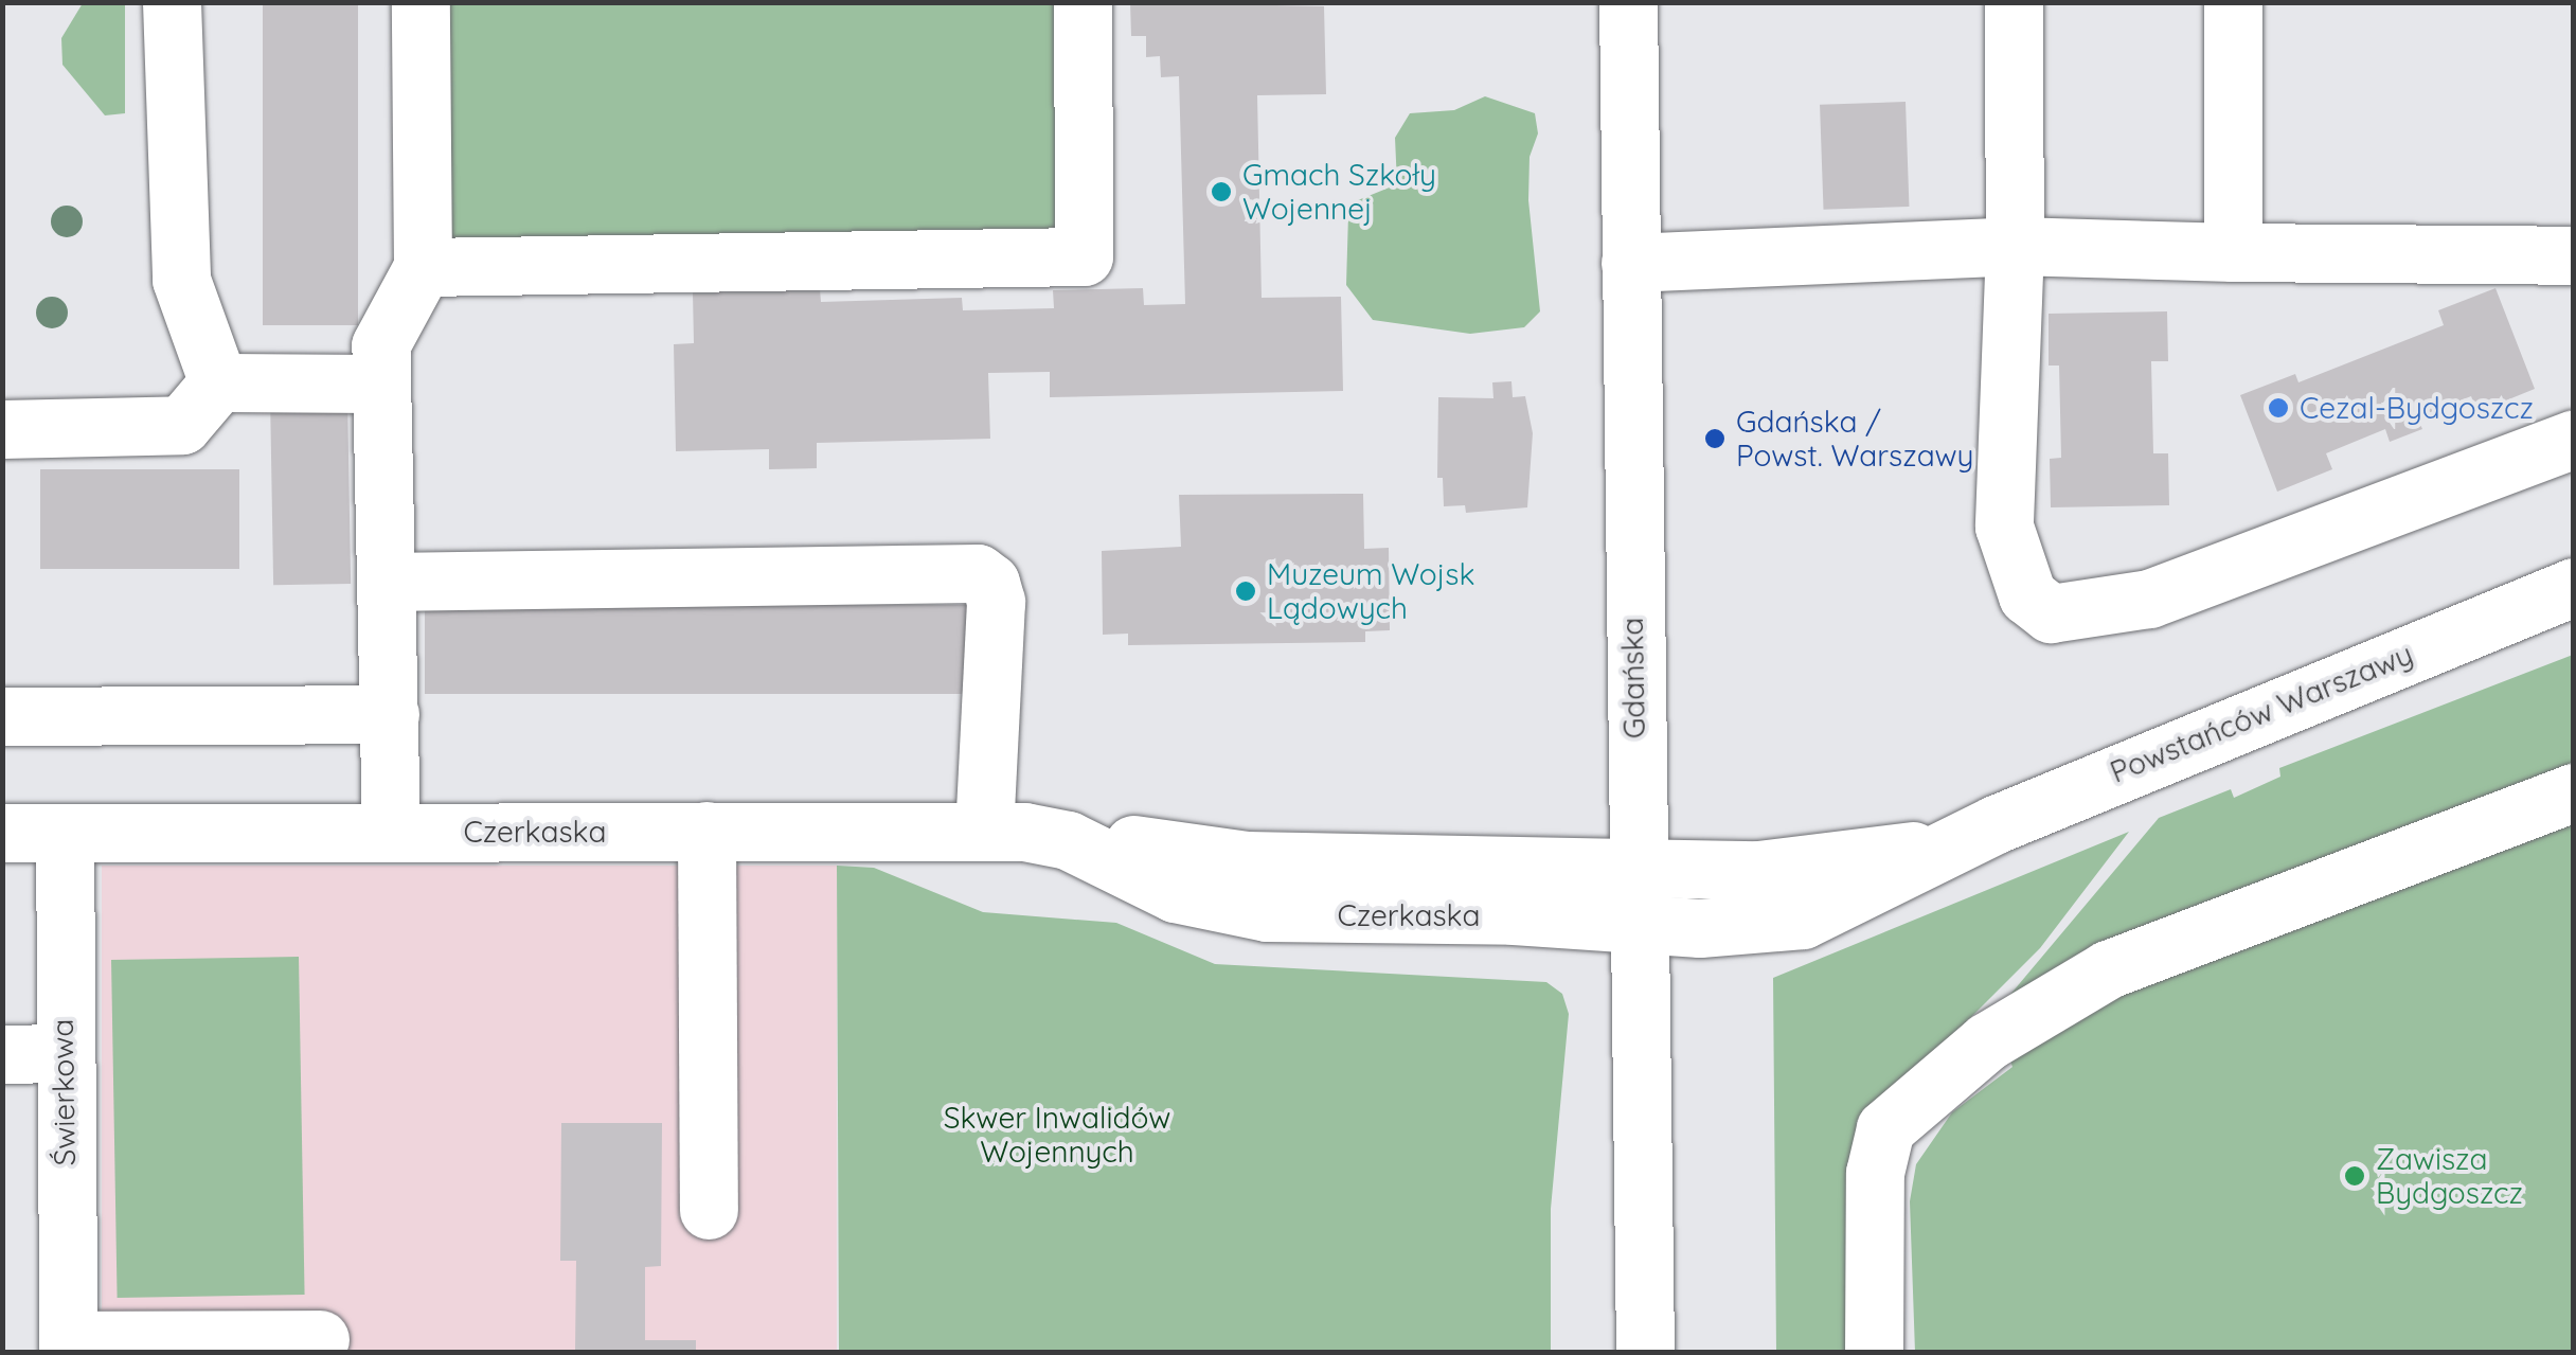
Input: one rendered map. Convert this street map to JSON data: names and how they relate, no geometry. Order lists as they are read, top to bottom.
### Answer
{
  "streets": {
    "street": [
      "Gdańska",
      "Powstańców Warszawy",
      "Czerkaska",
      "Świerkowa"
    ]
  },
  "crossings": [
    ["Gdańska", "Powstańców Warszawy"],
    ["Gdańska", "Czerkaska"],
    ["Powstańców Warszawy", "Czerkaska"],
    ["Czerkaska", "Świerkowa"]
  ],
  "parks": ["Skwer Inwalidów Wojennych"],
  "places": [
    "Gmach Szkoły Wojennej",
    "Cezal-Bydgoszcz",
    "Gdańska / Powst. Warszawy",
    "Muzeum Wojsk Lądowych",
    "Zawisza Bydgoszcz"
  ]
}
